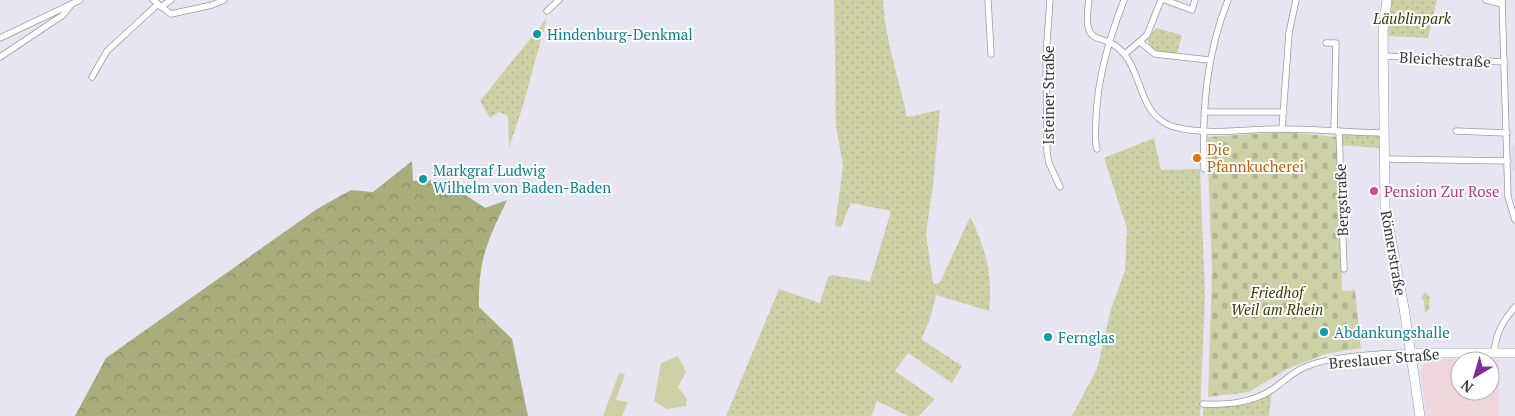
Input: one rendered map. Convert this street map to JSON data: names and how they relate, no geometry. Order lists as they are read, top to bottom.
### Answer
{
  "streets": {
    "street": [
      "Bleichestraße",
      "Isteiner Straße",
      "Bergstraße",
      "Römerstraße",
      "Breslauer Straße"
    ]
  },
  "crossings": [
    ["Bleichestraße", "Römerstraße"],
    ["Römerstraße", "Breslauer Straße"]
  ],
  "parks": ["Läublinpark", "Friedhof Weil am Rhein"],
  "places": [
    "Hindenburg-Denkmal",
    "Die Pfannkucherei",
    "Markgraf Ludwig Wilhelm von Baden-Baden",
    "Pension Zur Rose",
    "Abdankungshalle",
    "Fernglas"
  ],
  "north": "bottom left"
}
